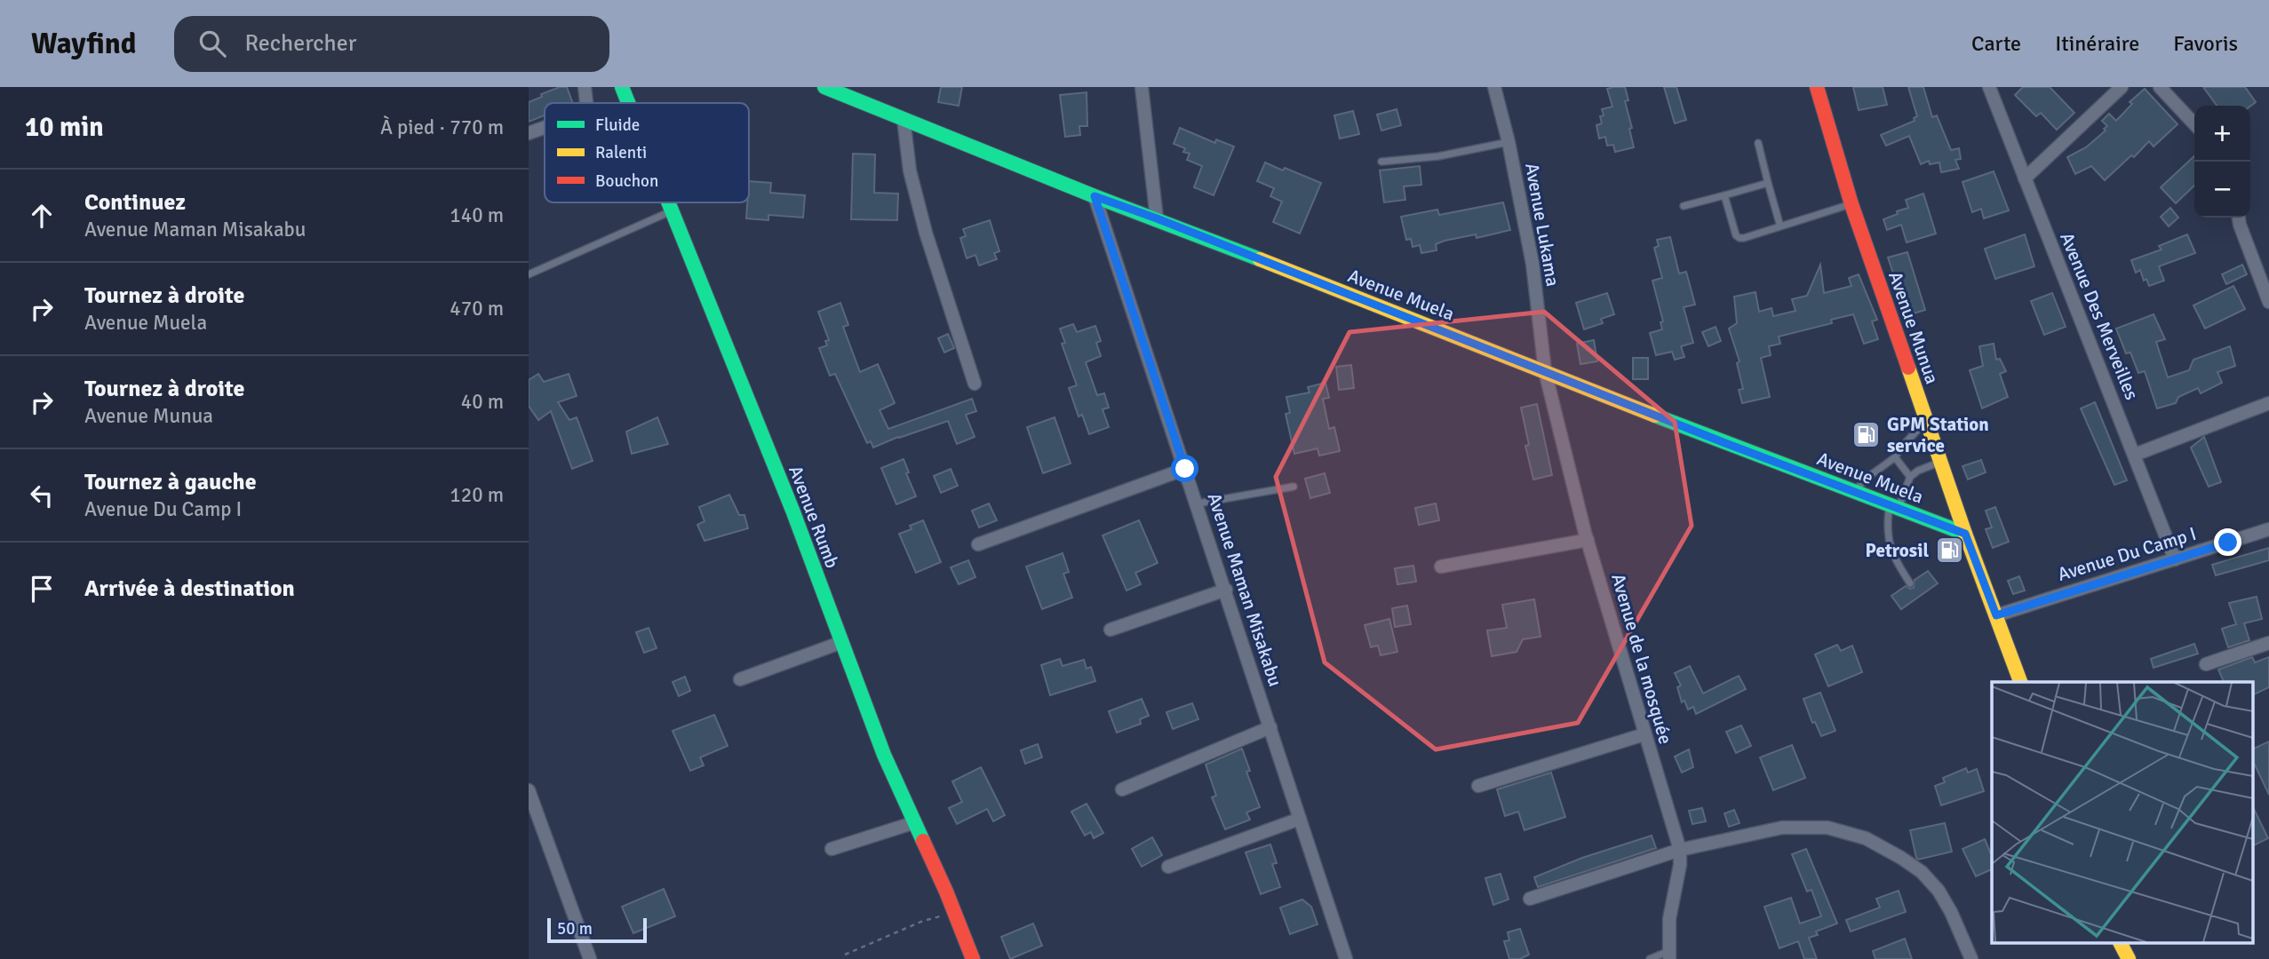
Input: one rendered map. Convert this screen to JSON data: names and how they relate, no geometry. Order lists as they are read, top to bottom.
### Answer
{
  "streets": {
    "street": [
      "Avenue Lukama",
      "Avenue Muela",
      "Avenue Des Merveilles",
      "Avenue Munua",
      "Avenue Rumb",
      "Avenue Du Camp I",
      "Avenue Maman Misakabu",
      "Avenue de la mosquée"
    ]
  },
  "crossings": [
    ["Avenue Lukama", "Avenue Muela"],
    ["Avenue Lukama", "Avenue de la mosquée"],
    ["Avenue Muela", "Avenue Munua"],
    ["Avenue Muela", "Avenue Maman Misakabu"],
    ["Avenue Muela", "Avenue de la mosquée"],
    ["Avenue Des Merveilles", "Avenue Du Camp I"],
    ["Avenue Munua", "Avenue Du Camp I"]
  ],
  "places": {
    "fuel station": ["GPM Station service", "Petrosil"]
  },
  "legend": ["Fluide", "Ralenti", "Bouchon"],
  "scale_bar": "50 m",
  "page": {
    "header": "Wayfind",
    "search": "Rechercher",
    "nav": ["Carte", "Itinéraire", "Favoris"],
    "heading": ["10 min", "À pied · 770 m"],
    "map_buttons": ["+", "−"],
    "list": [
      ["Continuez", "Avenue Maman Misakabu", "140 m"],
      ["Tournez à droite", "Avenue Muela", "470 m"],
      ["Tournez à droite", "Avenue Munua", "40 m"],
      ["Tournez à gauche", "Avenue Du Camp I", "120 m"],
      "Arrivée à destination"
    ],
    "scale": "50 m"
  }
}
